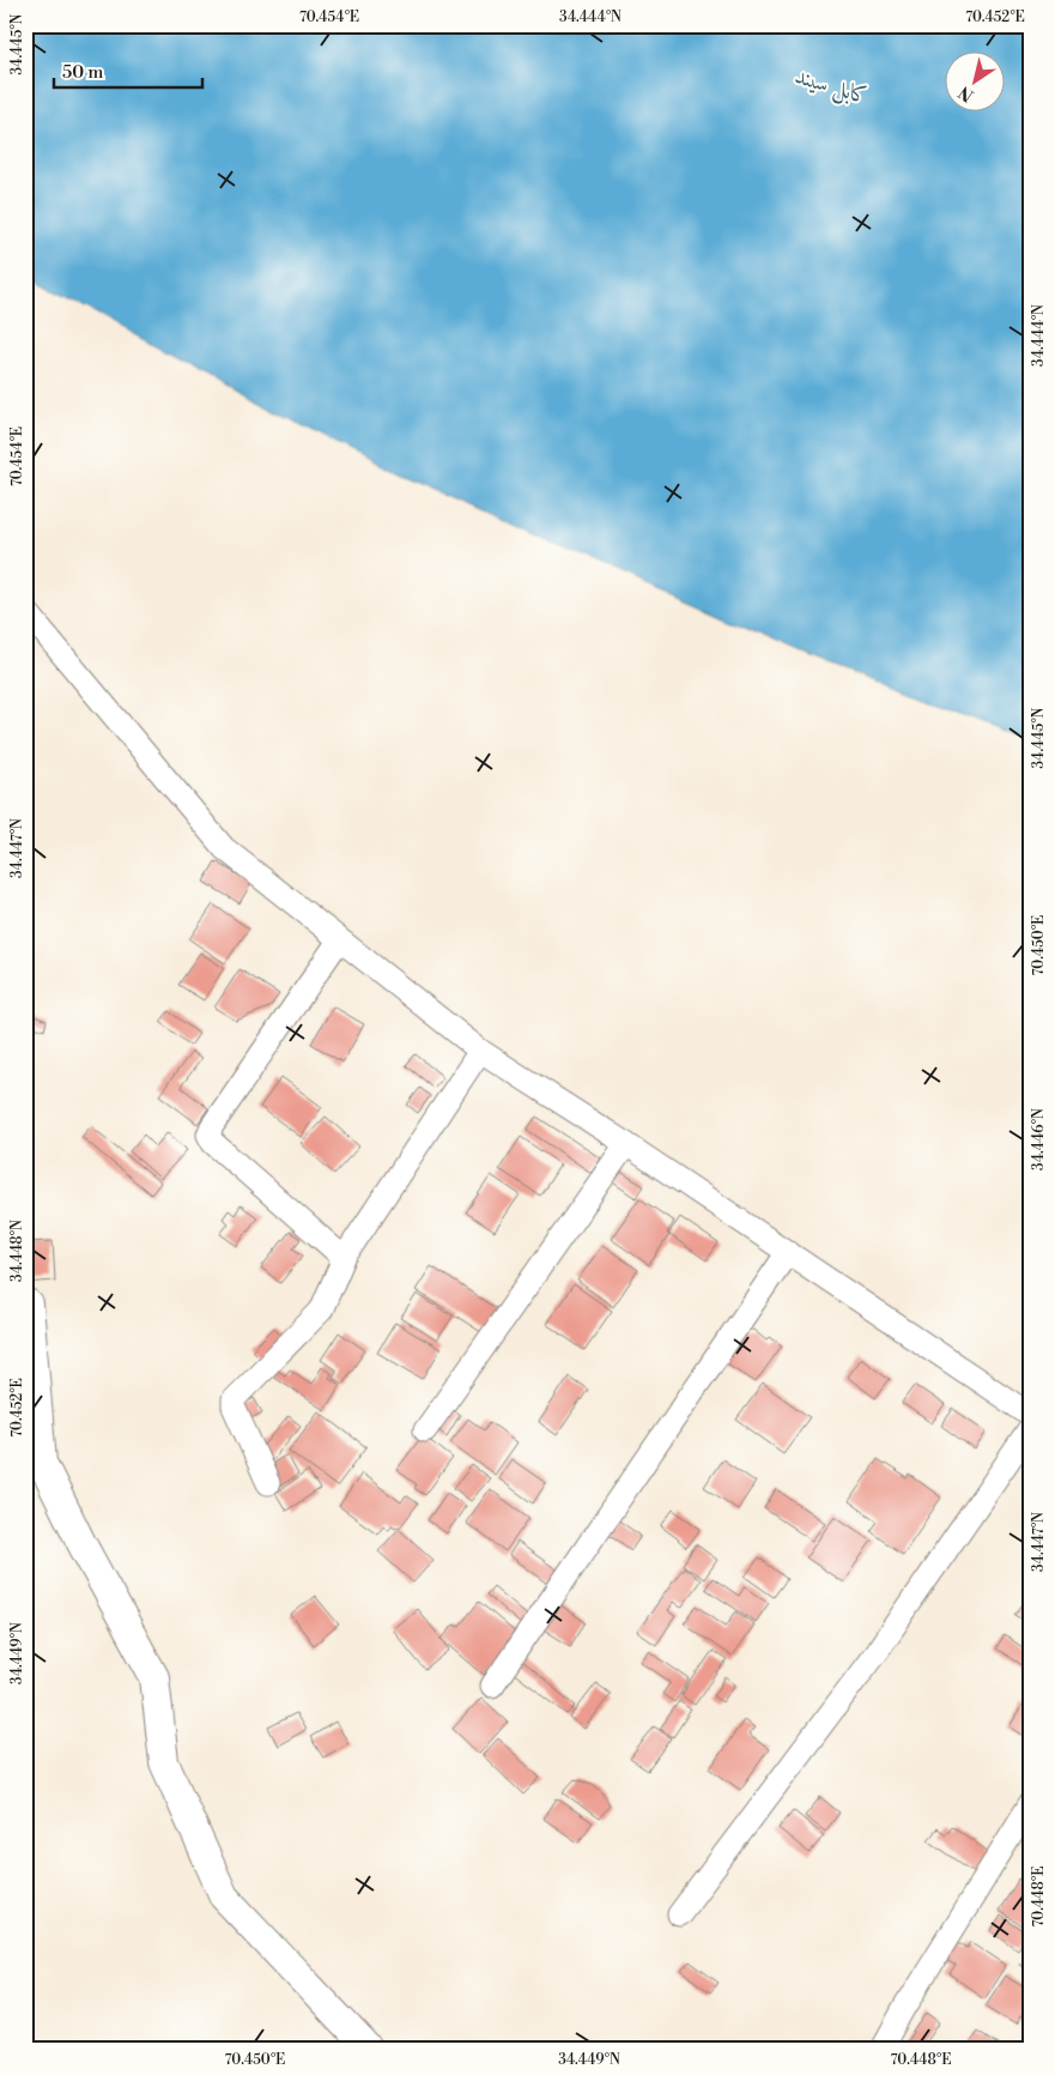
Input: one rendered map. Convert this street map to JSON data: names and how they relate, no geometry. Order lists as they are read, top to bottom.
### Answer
{
  "water": ["کابل سيند"],
  "scale_bar": "50 m",
  "north": "bottom left",
  "coordinates": [
    "70.454°E",
    "34.444°N",
    "70.452°E",
    "34.445°N",
    "34.447°N",
    "70.450°E",
    "34.446°N",
    "34.448°N",
    "34.449°N",
    "70.448°E"
  ]
}
